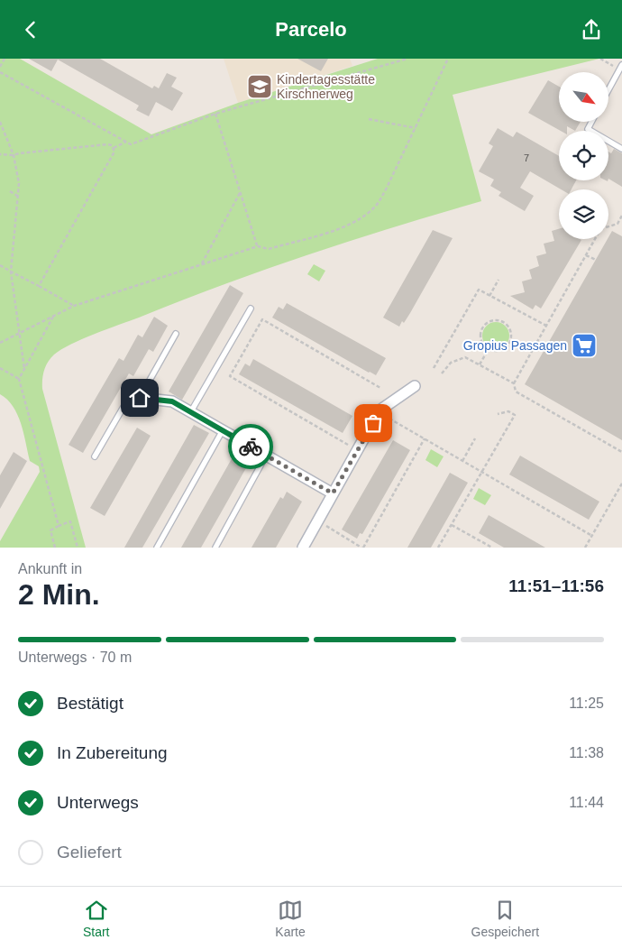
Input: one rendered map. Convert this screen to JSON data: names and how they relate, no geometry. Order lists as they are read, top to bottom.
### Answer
{
  "places": {
    "school or university": ["Kindertagesstätte Kirschnerweg"],
    "supermarket": ["Gropius Passagen"]
  },
  "house_numbers": ["7"],
  "north": "bottom right",
  "page": {
    "header": "Parcelo",
    "heading": ["2 Min.", "Ankunft in", "11:51–11:56"],
    "bar": "Unterwegs · 70 m",
    "list": [
      ["Bestätigt", "11:25"],
      ["In Zubereitung", "11:38"],
      ["Unterwegs", "11:44"],
      "Geliefert"
    ],
    "tabs": ["Start", "Karte", "Gespeichert"]
  }
}
